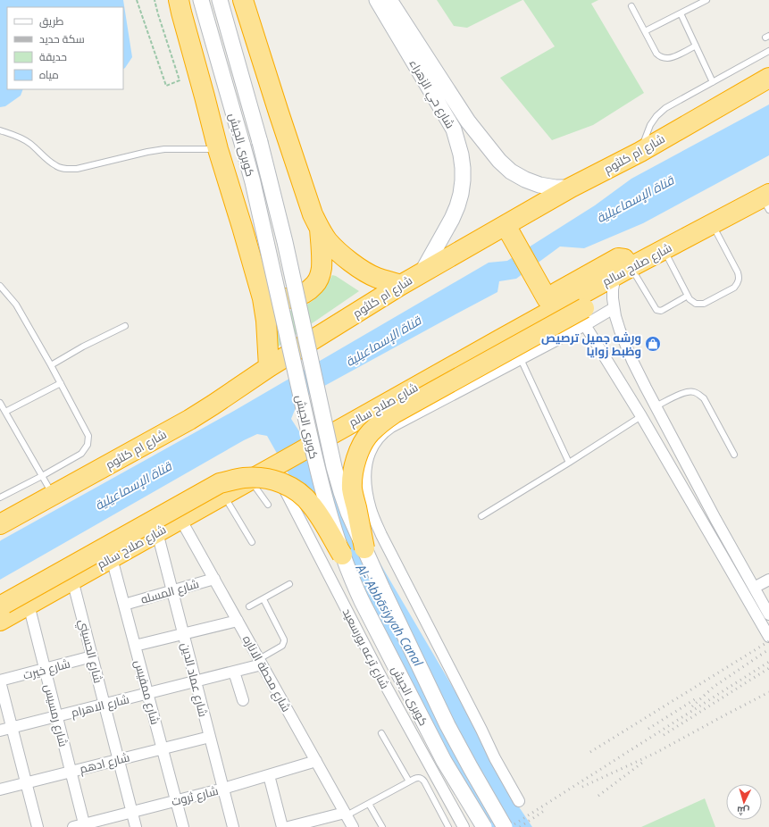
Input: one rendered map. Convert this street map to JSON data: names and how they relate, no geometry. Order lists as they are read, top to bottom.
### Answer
{
  "streets": {
    "highway": ["شارع ام كلثوم", "شارع صلاح سالم"],
    "main road": ["شارع حي الزهراء", "كوبرى الجيش"],
    "street": [
      "شارع المسله",
      "شارع ترعه بورسعيد",
      "شارع الحسيني",
      "شارع خيرت",
      "شارع محطة الاناره",
      "شارع عماد الدين",
      "شارع ممفيس",
      "شارع الاهرام",
      "شارع رمسيس",
      "شارع ادهم",
      "شارع ثروت"
    ]
  },
  "crossings": [
    ["شارع حي الزهراء", "شارع ام كلثوم"],
    ["شارع صلاح سالم", "شارع ترعه بورسعيد"],
    ["شارع صلاح سالم", "شارع الحسيني"],
    ["شارع صلاح سالم", "شارع محطة الاناره"],
    ["شارع صلاح سالم", "شارع عماد الدين"],
    ["شارع صلاح سالم", "شارع ممفيس"],
    ["شارع صلاح سالم", "شارع رمسيس"],
    ["شارع المسله", "شارع محطة الاناره"],
    ["شارع المسله", "شارع عماد الدين"],
    ["شارع المسله", "شارع ممفيس"],
    ["شارع الحسيني", "شارع خيرت"],
    ["شارع الحسيني", "شارع الاهرام"],
    ["شارع الحسيني", "شارع ادهم"],
    ["شارع الحسيني", "شارع ثروت"],
    ["شارع خيرت", "شارع رمسيس"],
    ["شارع محطة الاناره", "شارع الاهرام"],
    ["شارع محطة الاناره", "شارع ثروت"],
    ["شارع عماد الدين", "شارع الاهرام"],
    ["شارع عماد الدين", "شارع ادهم"],
    ["شارع عماد الدين", "شارع ثروت"],
    ["شارع ممفيس", "شارع الاهرام"],
    ["شارع ممفيس", "شارع ادهم"],
    ["شارع ممفيس", "شارع ثروت"],
    ["شارع الاهرام", "شارع رمسيس"],
    ["شارع رمسيس", "شارع ادهم"],
    ["شارع رمسيس", "شارع ثروت"]
  ],
  "water": ["قناة الإسماعيلية", "Al-ʿAbbāsiyyah Canal"],
  "places": {
    "shop": ["ورشه جميل ترصيص وظبط زوايا"]
  },
  "legend": [
    "طريق",
    "سكة حديد",
    "حديقة",
    "مياه"
  ],
  "north": "bottom"
}
